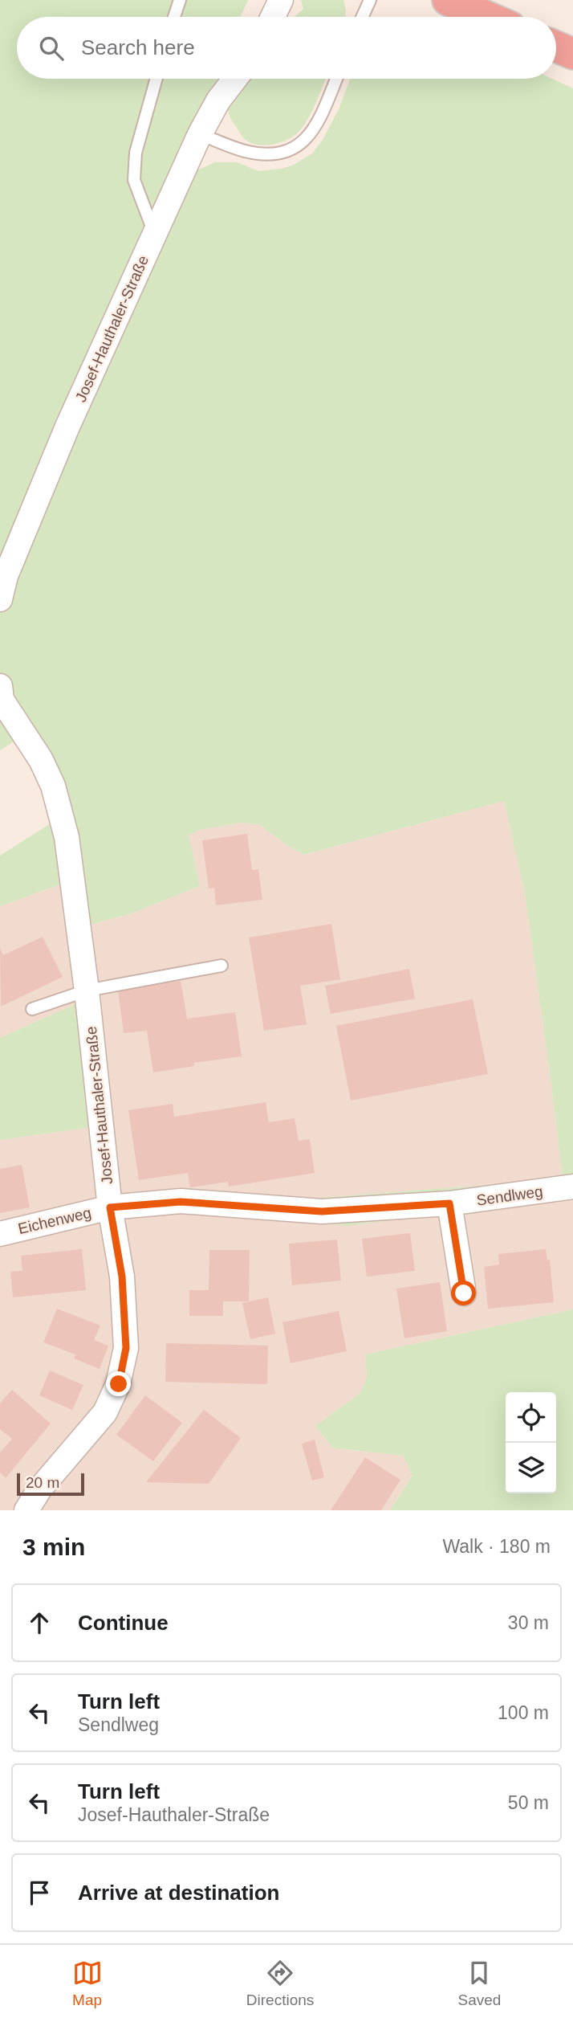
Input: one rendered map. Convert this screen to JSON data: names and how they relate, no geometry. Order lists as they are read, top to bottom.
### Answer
{
  "streets": {
    "street": ["Josef-Hauthaler-Straße", "Sendlweg", "Eichenweg"]
  },
  "crossings": [
    ["Josef-Hauthaler-Straße", "Sendlweg"],
    ["Josef-Hauthaler-Straße", "Eichenweg"],
    ["Sendlweg", "Eichenweg"]
  ],
  "scale_bar": "20 m",
  "page": {
    "search": "Search here",
    "scale": "20 m",
    "heading": ["3 min", "Walk · 180 m"],
    "list": [
      ["Continue", "30 m"],
      ["Turn left", "Sendlweg", "100 m"],
      ["Turn left", "Josef-Hauthaler-Straße", "50 m"],
      "Arrive at destination"
    ],
    "nav": ["Map", "Directions", "Saved"]
  }
}
